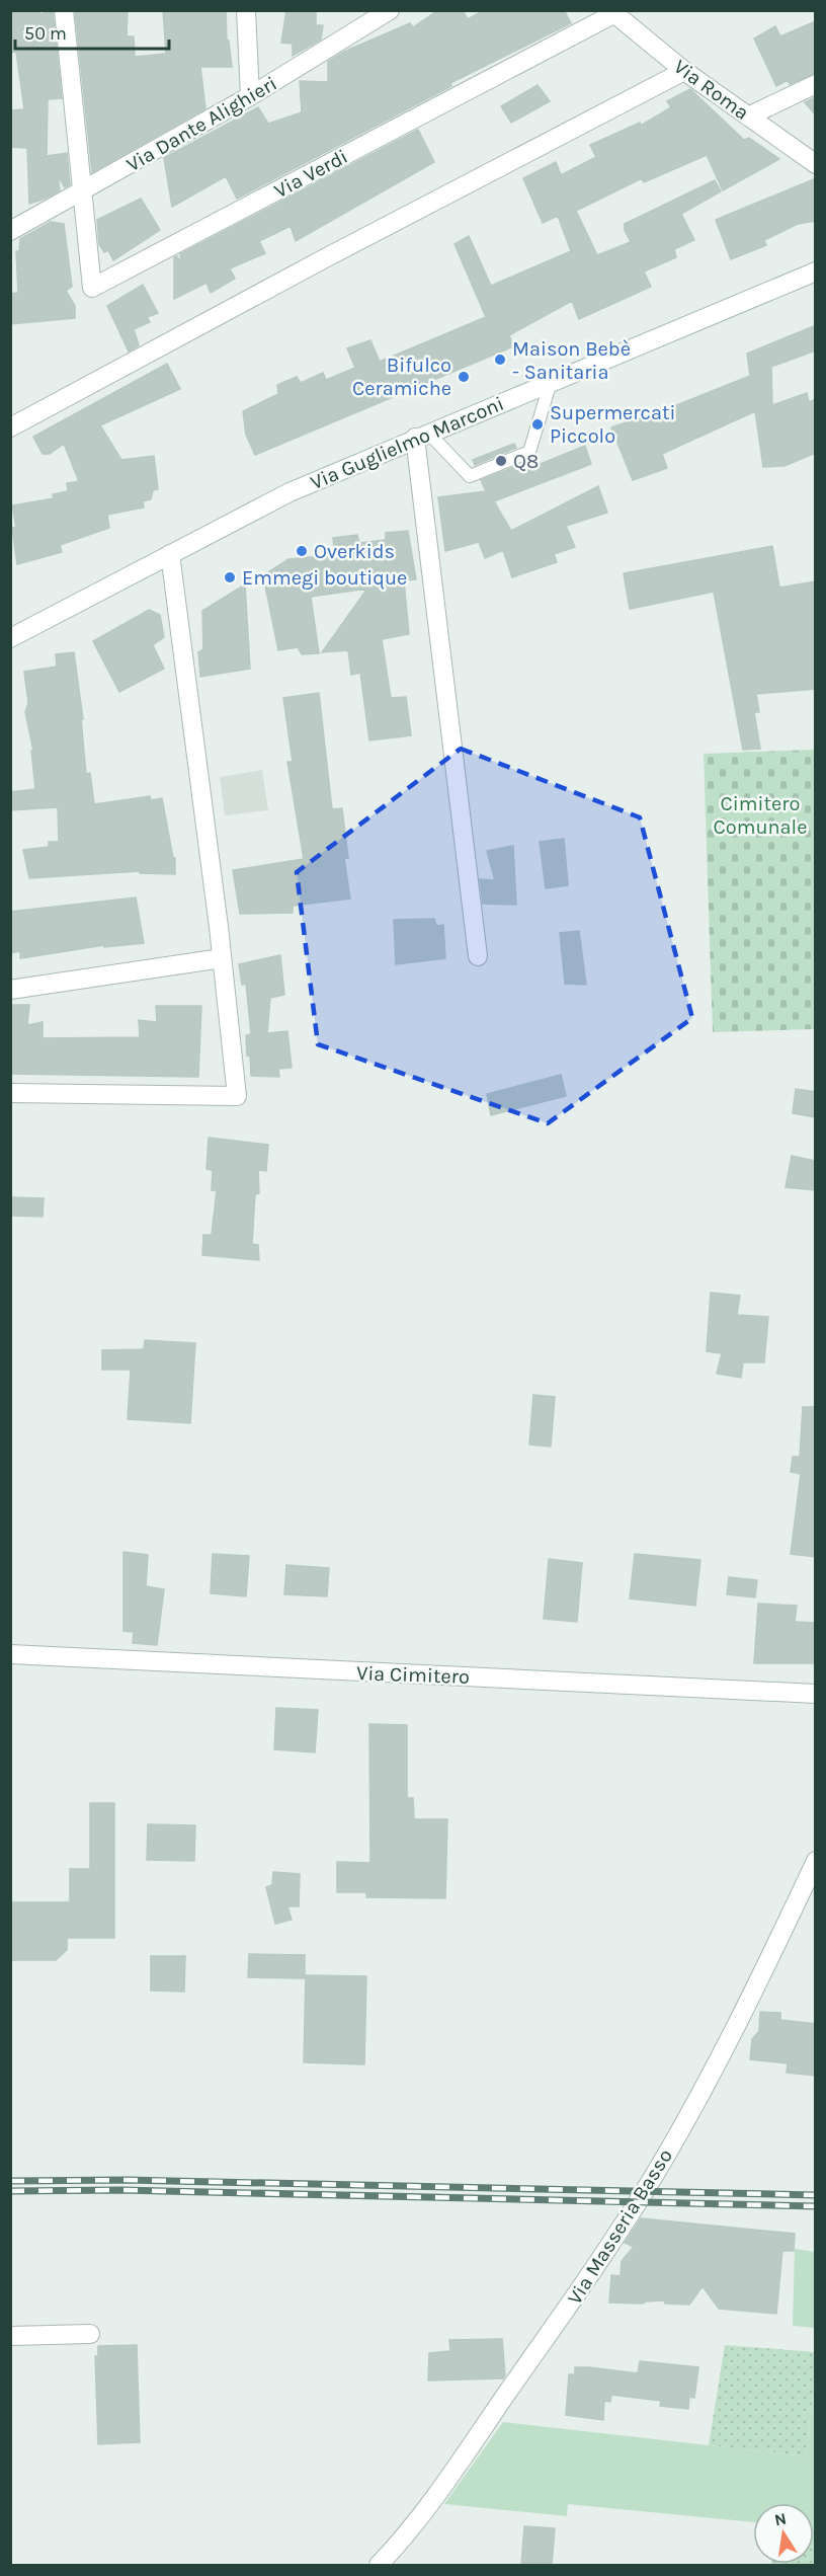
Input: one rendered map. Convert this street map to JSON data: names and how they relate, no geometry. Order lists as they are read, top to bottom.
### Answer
{
  "streets": {
    "street": [
      "Via Roma",
      "Via Dante Alighieri",
      "Via Verdi",
      "Via Guglielmo Marconi",
      "Via Cimitero",
      "Via Masseria Basso"
    ]
  },
  "crossings": [
    ["Via Roma", "Via Verdi"],
    ["Via Dante Alighieri", "Via Verdi"]
  ],
  "parks": ["Cimitero Comunale"],
  "places": [
    "Maison Bebè - Sanitaria",
    "Bifulco Ceramiche",
    "Supermercati Piccolo",
    "Q8",
    "Overkids",
    "Emmegi boutique"
  ],
  "scale_bar": "50 m",
  "north": "top"
}
